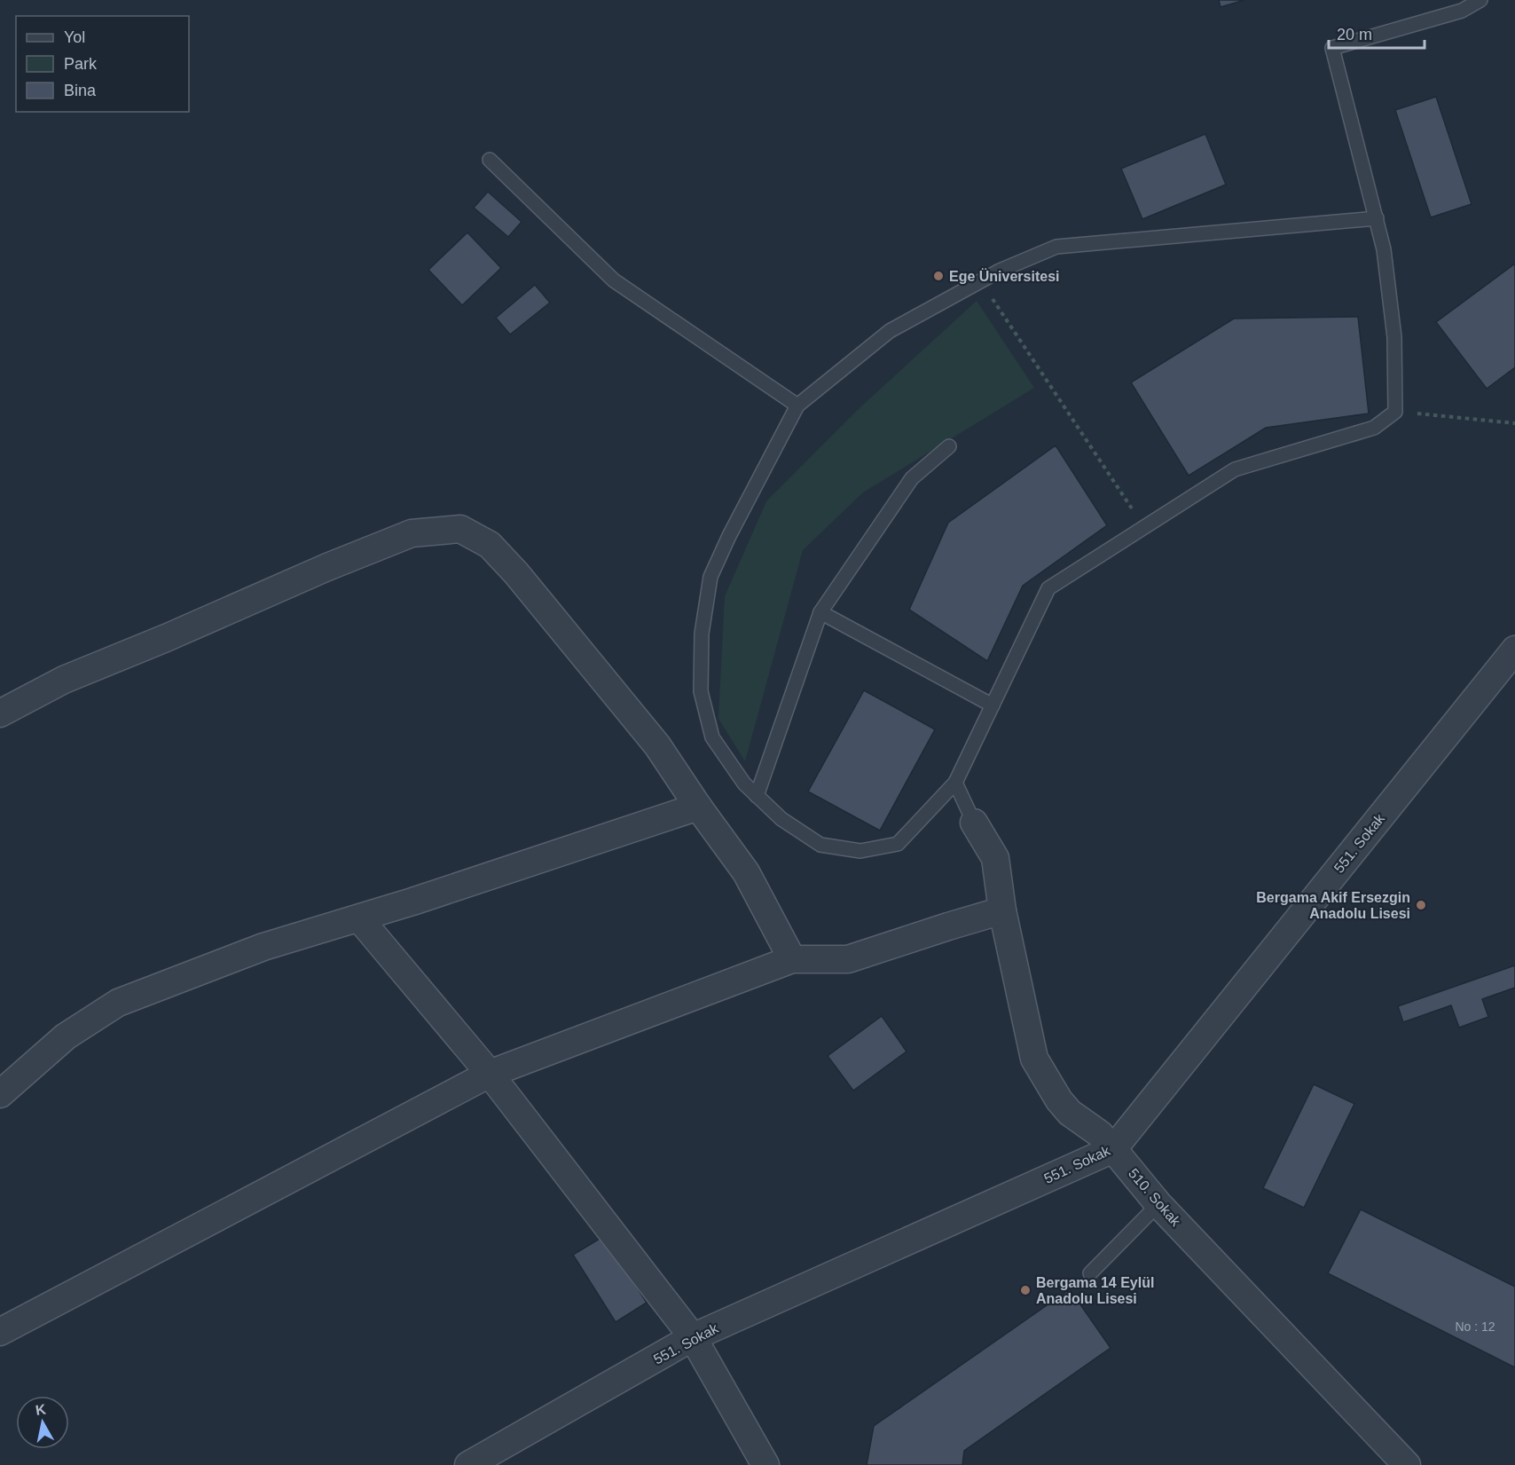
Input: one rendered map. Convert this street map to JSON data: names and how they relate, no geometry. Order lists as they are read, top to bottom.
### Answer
{
  "streets": {
    "street": ["551. Sokak", "510. Sokak"]
  },
  "crossings": [
    ["551. Sokak", "510. Sokak"]
  ],
  "places": ["Ege Üniversitesi", "Bergama Akif Ersezgin Anadolu Lisesi", "Bergama 14 Eylül Anadolu Lisesi"],
  "house_numbers": ["No : 12"],
  "legend": ["Yol", "Park", "Bina"],
  "scale_bar": "20 m",
  "north": "top"
}
